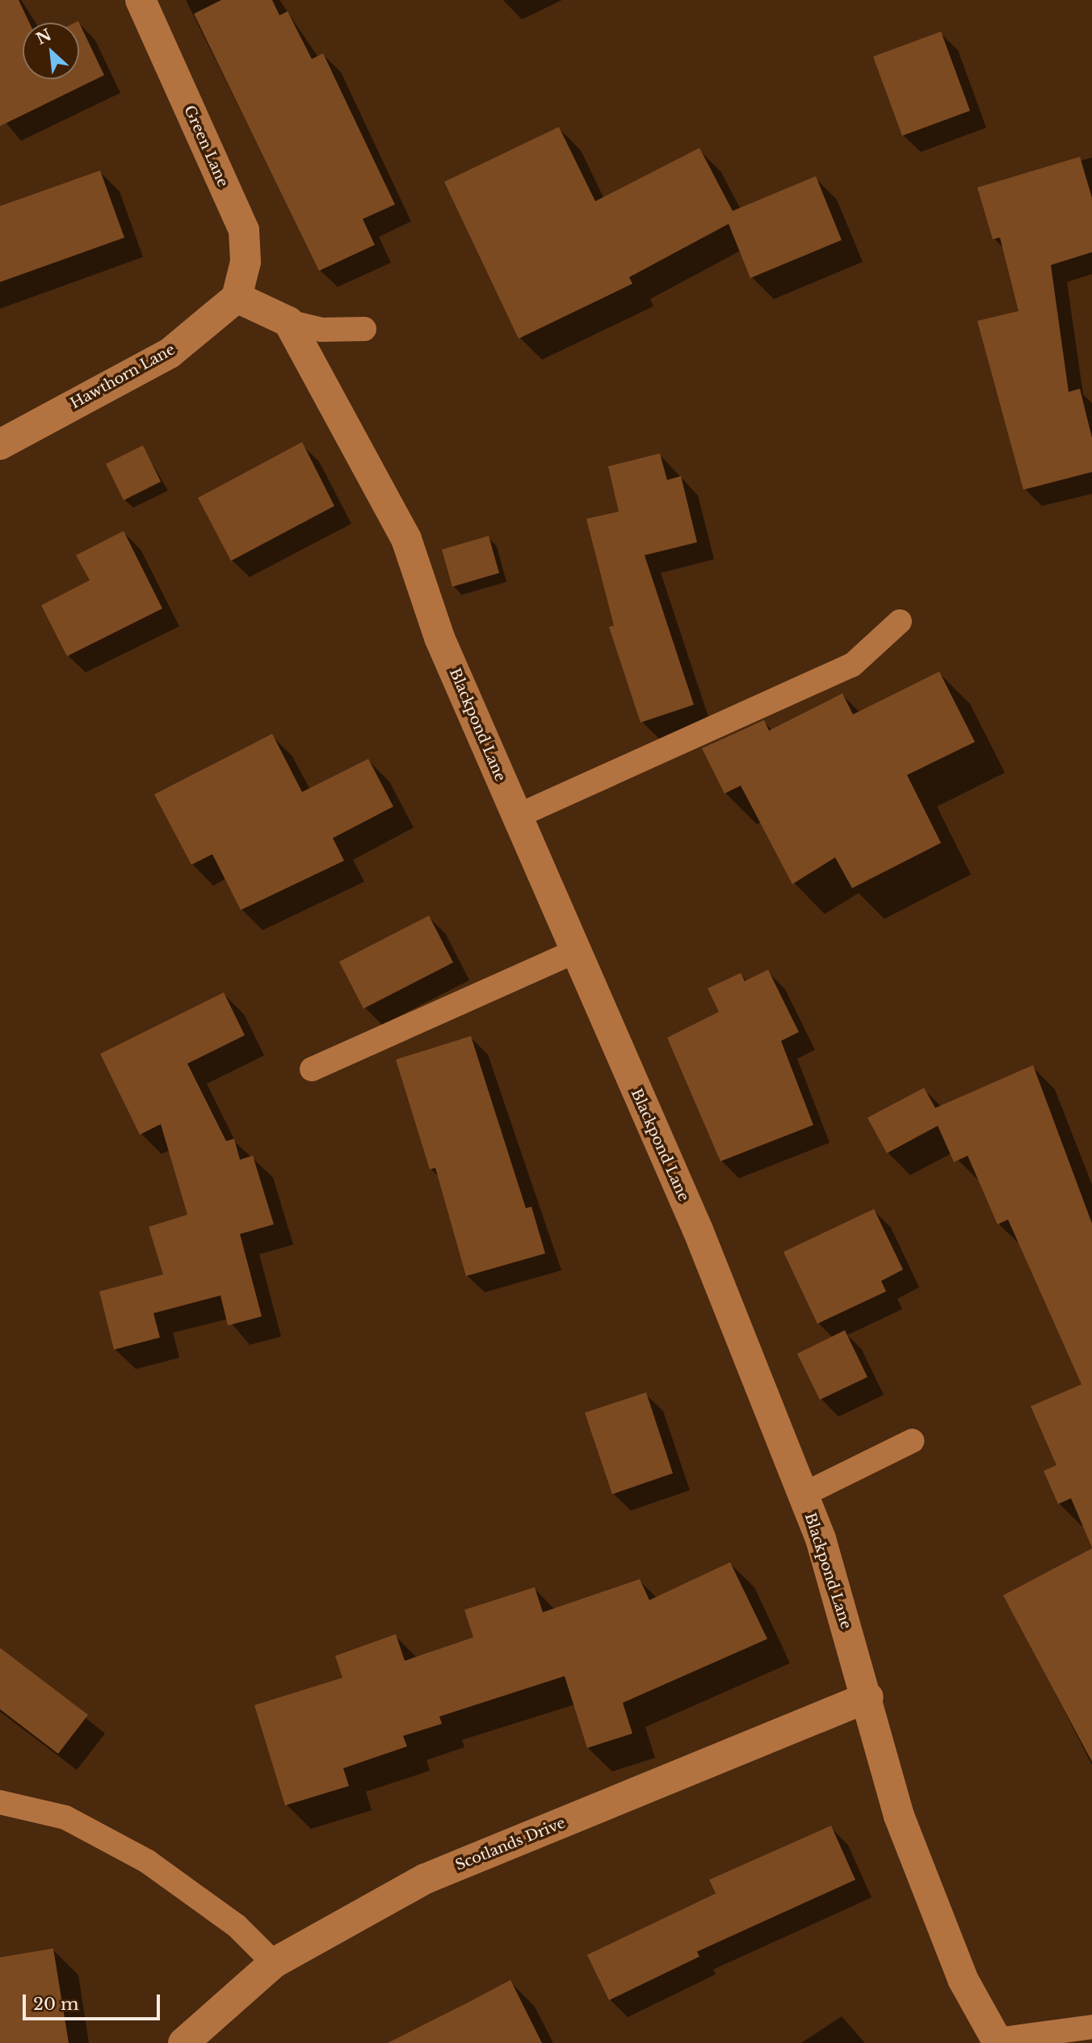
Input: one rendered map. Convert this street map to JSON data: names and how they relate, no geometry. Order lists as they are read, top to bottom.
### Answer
{
  "streets": {
    "street": [
      "Green Lane",
      "Hawthorn Lane",
      "Blackpond Lane",
      "Scotlands Drive"
    ]
  },
  "crossings": [
    ["Green Lane", "Hawthorn Lane"],
    ["Blackpond Lane", "Scotlands Drive"]
  ],
  "scale_bar": "20 m",
  "north": "top left"
}
